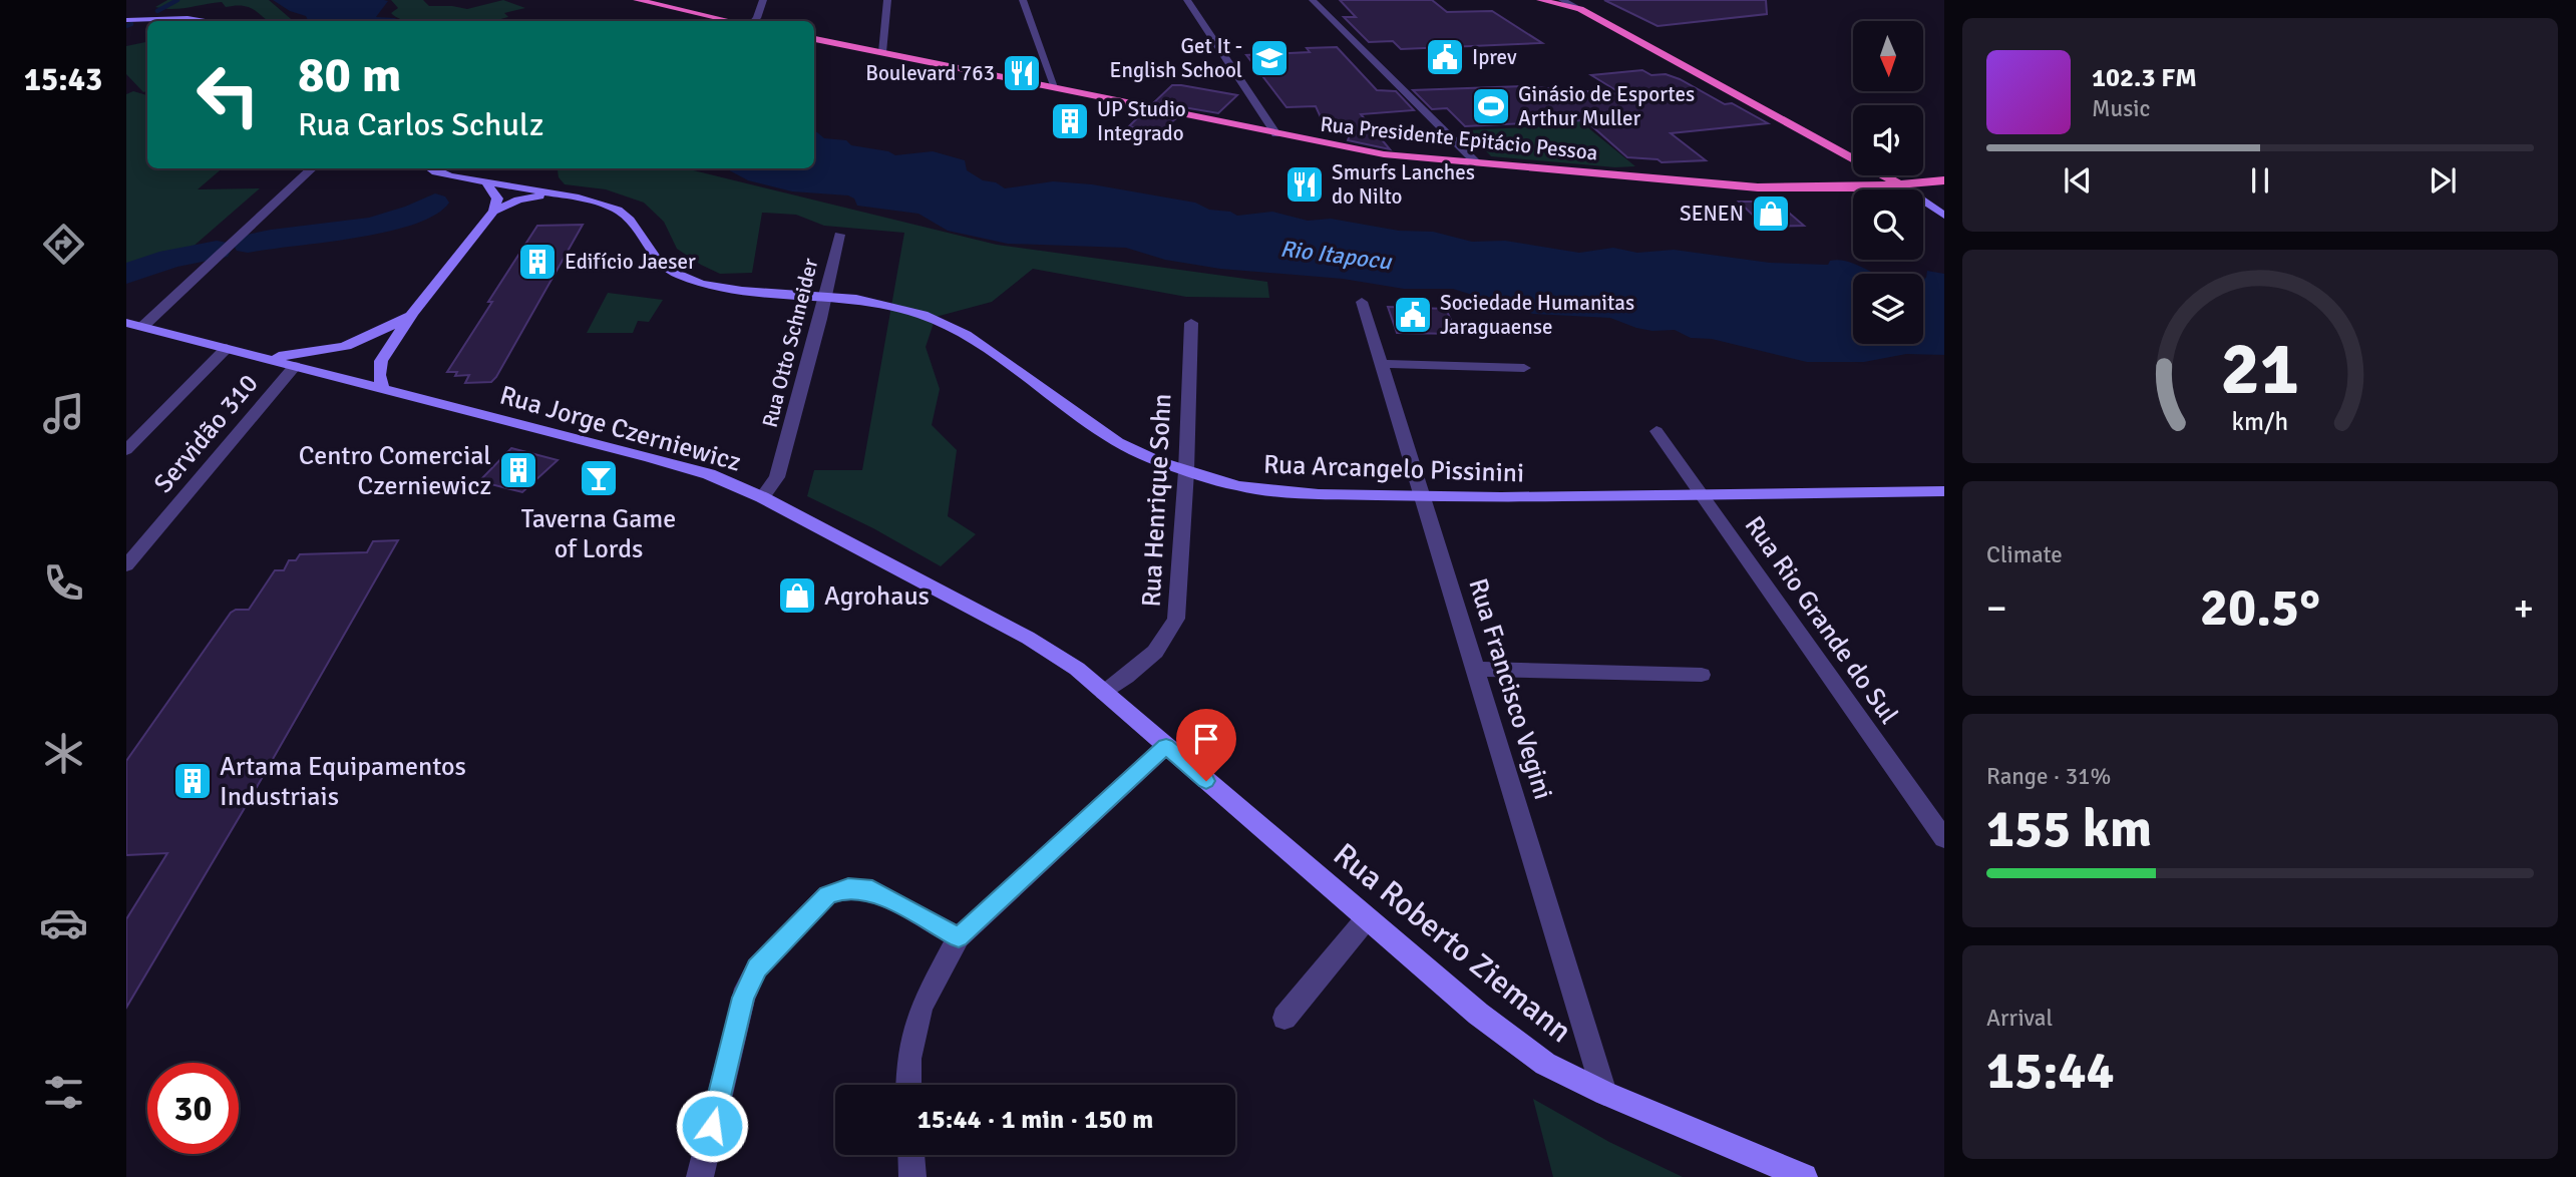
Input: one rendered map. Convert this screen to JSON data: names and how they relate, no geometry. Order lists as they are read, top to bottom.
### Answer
{
  "streets": {
    "highway": ["Rua Presidente Epitácio Pessoa"],
    "main road": ["Rua Jorge Czerniewicz", "Rua Arcangelo Pissinini", "Rua Roberto Ziemann"],
    "street": [
      "Rua Otto Schneider",
      "Servidão 310",
      "Rua Henrique Sohn",
      "Rua Rio Grande do Sul",
      "Rua Francisco Vegini"
    ]
  },
  "crossings": [
    ["Rua Otto Schneider", "Rua Jorge Czerniewicz"],
    ["Rua Otto Schneider", "Rua Arcangelo Pissinini"],
    ["Rua Jorge Czerniewicz", "Servidão 310"],
    ["Rua Jorge Czerniewicz", "Rua Henrique Sohn"],
    ["Rua Jorge Czerniewicz", "Rua Roberto Ziemann"],
    ["Rua Arcangelo Pissinini", "Rua Henrique Sohn"],
    ["Rua Arcangelo Pissinini", "Rua Rio Grande do Sul"],
    ["Rua Arcangelo Pissinini", "Rua Francisco Vegini"],
    ["Rua Francisco Vegini", "Rua Roberto Ziemann"]
  ],
  "water": ["Rio Itapocu"],
  "places": {
    "public building": ["Iprev", "Sociedade Humanitas Jaraguaense"],
    "school or university": ["Get It - English School"],
    "restaurant": ["Boulevard 763", "Smurfs Lanches do Nilto"],
    "sports": ["Ginásio de Esportes Arthur Muller"],
    "building": [
      "UP Studio Integrado",
      "Edifício Jaeser",
      "Centro Comercial Czerniewicz",
      "Artama Equipamentos Industriais"
    ],
    "shop": ["SENEN", "Agrohaus"],
    "bar": ["Taverna Game of Lords"]
  },
  "north": "bottom",
  "page": {
    "tabs": "15:43",
    "turn": ["80 m", "Rua Carlos Schulz"],
    "song": ["102.3 FM", "Music"],
    "tile": [
      "Climate",
      ["Range · 31%", "155 km"],
      ["Arrival", "15:44"]
    ],
    "heat": ["−", "20.5°", "+"],
    "limit": "30",
    "trip": "15:44 · 1 min · 150 m",
    "gauge": ["21", "km/h"]
  }
}
